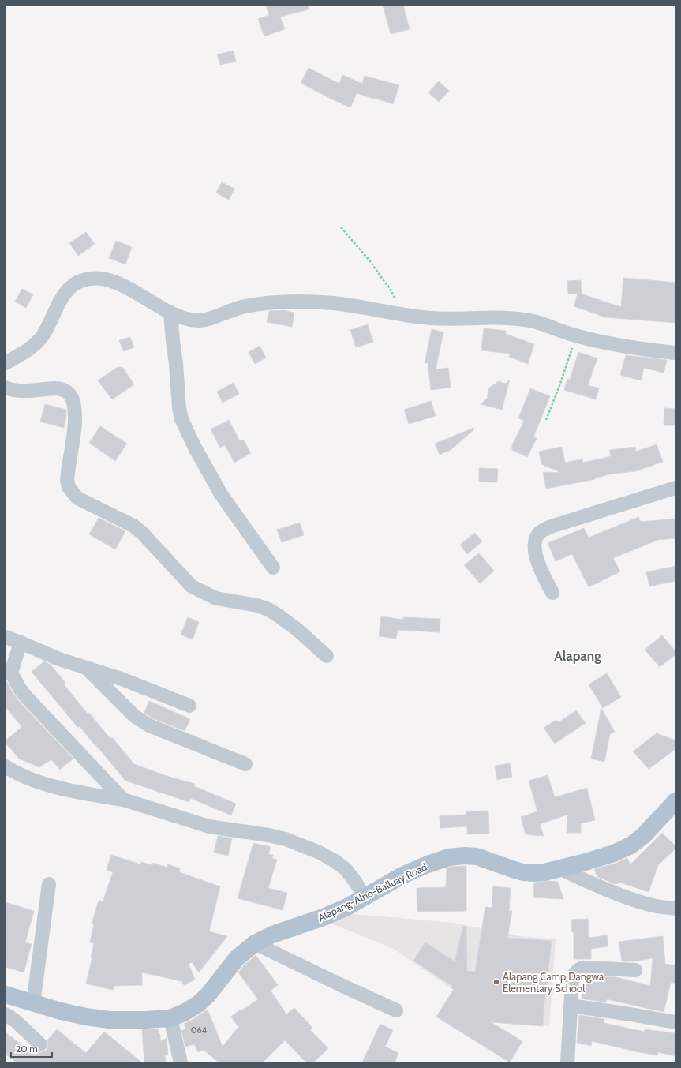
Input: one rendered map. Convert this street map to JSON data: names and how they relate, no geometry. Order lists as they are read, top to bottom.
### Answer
{
  "streets": {
    "main road": ["Alapang-Alno-Balluay Road"]
  },
  "districts": ["Alapang"],
  "places": ["Alapang Camp Dangwa Elementary School"],
  "house_numbers": ["064"],
  "scale_bar": "20 m"
}
